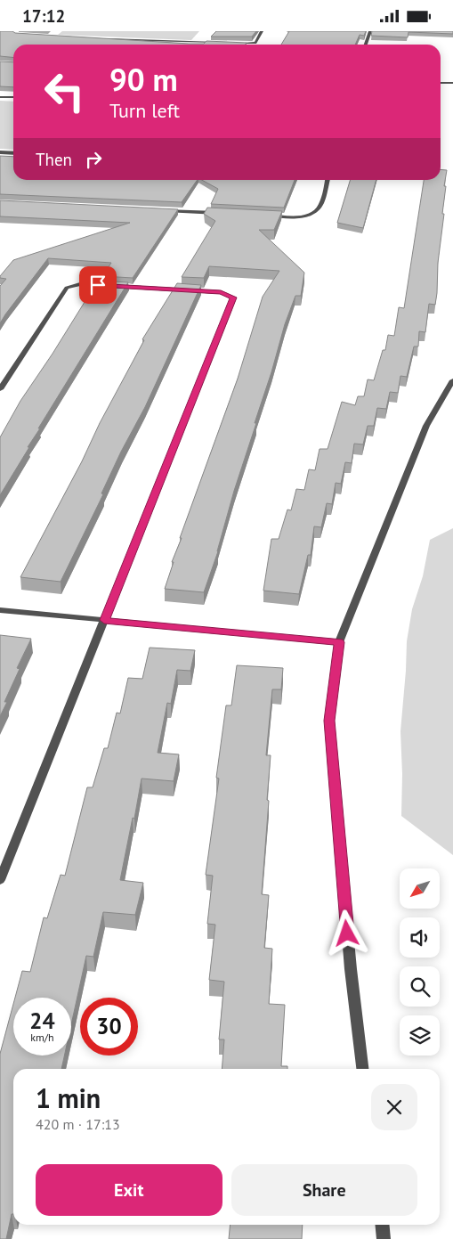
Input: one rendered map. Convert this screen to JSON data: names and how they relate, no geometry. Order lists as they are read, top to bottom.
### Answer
{
  "north": "bottom left",
  "page": {
    "status": "17:12",
    "turn": ["90 m", "Turn left"],
    "then": "Then",
    "speed": "24 km/h",
    "limit": "30",
    "heading": ["1 min", "420 m · 17:13"],
    "buttons": ["Exit", "Share"]
  }
}
